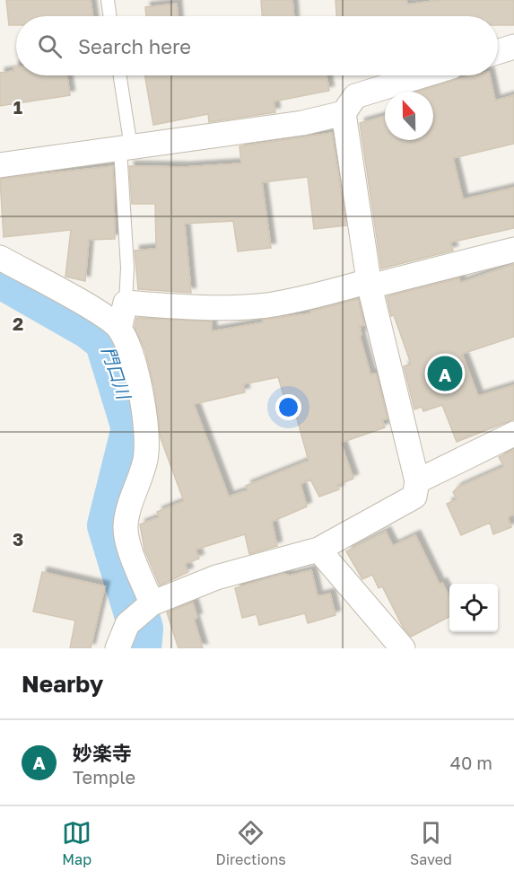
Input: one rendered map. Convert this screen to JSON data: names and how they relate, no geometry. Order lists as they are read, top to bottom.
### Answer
{
  "water": ["門口川"],
  "north": "top",
  "page": {
    "search": "Search here",
    "pins": "A",
    "heading": "Nearby",
    "list": [
      {
        "mark": "A",
        "name": "妙楽寺",
        "note": "Temple",
        "value": "40 m"
      }
    ],
    "nav": ["Map", "Directions", "Saved"]
  },
  "grid": {
    "rows": ["1", "2", "3"]
  }
}
